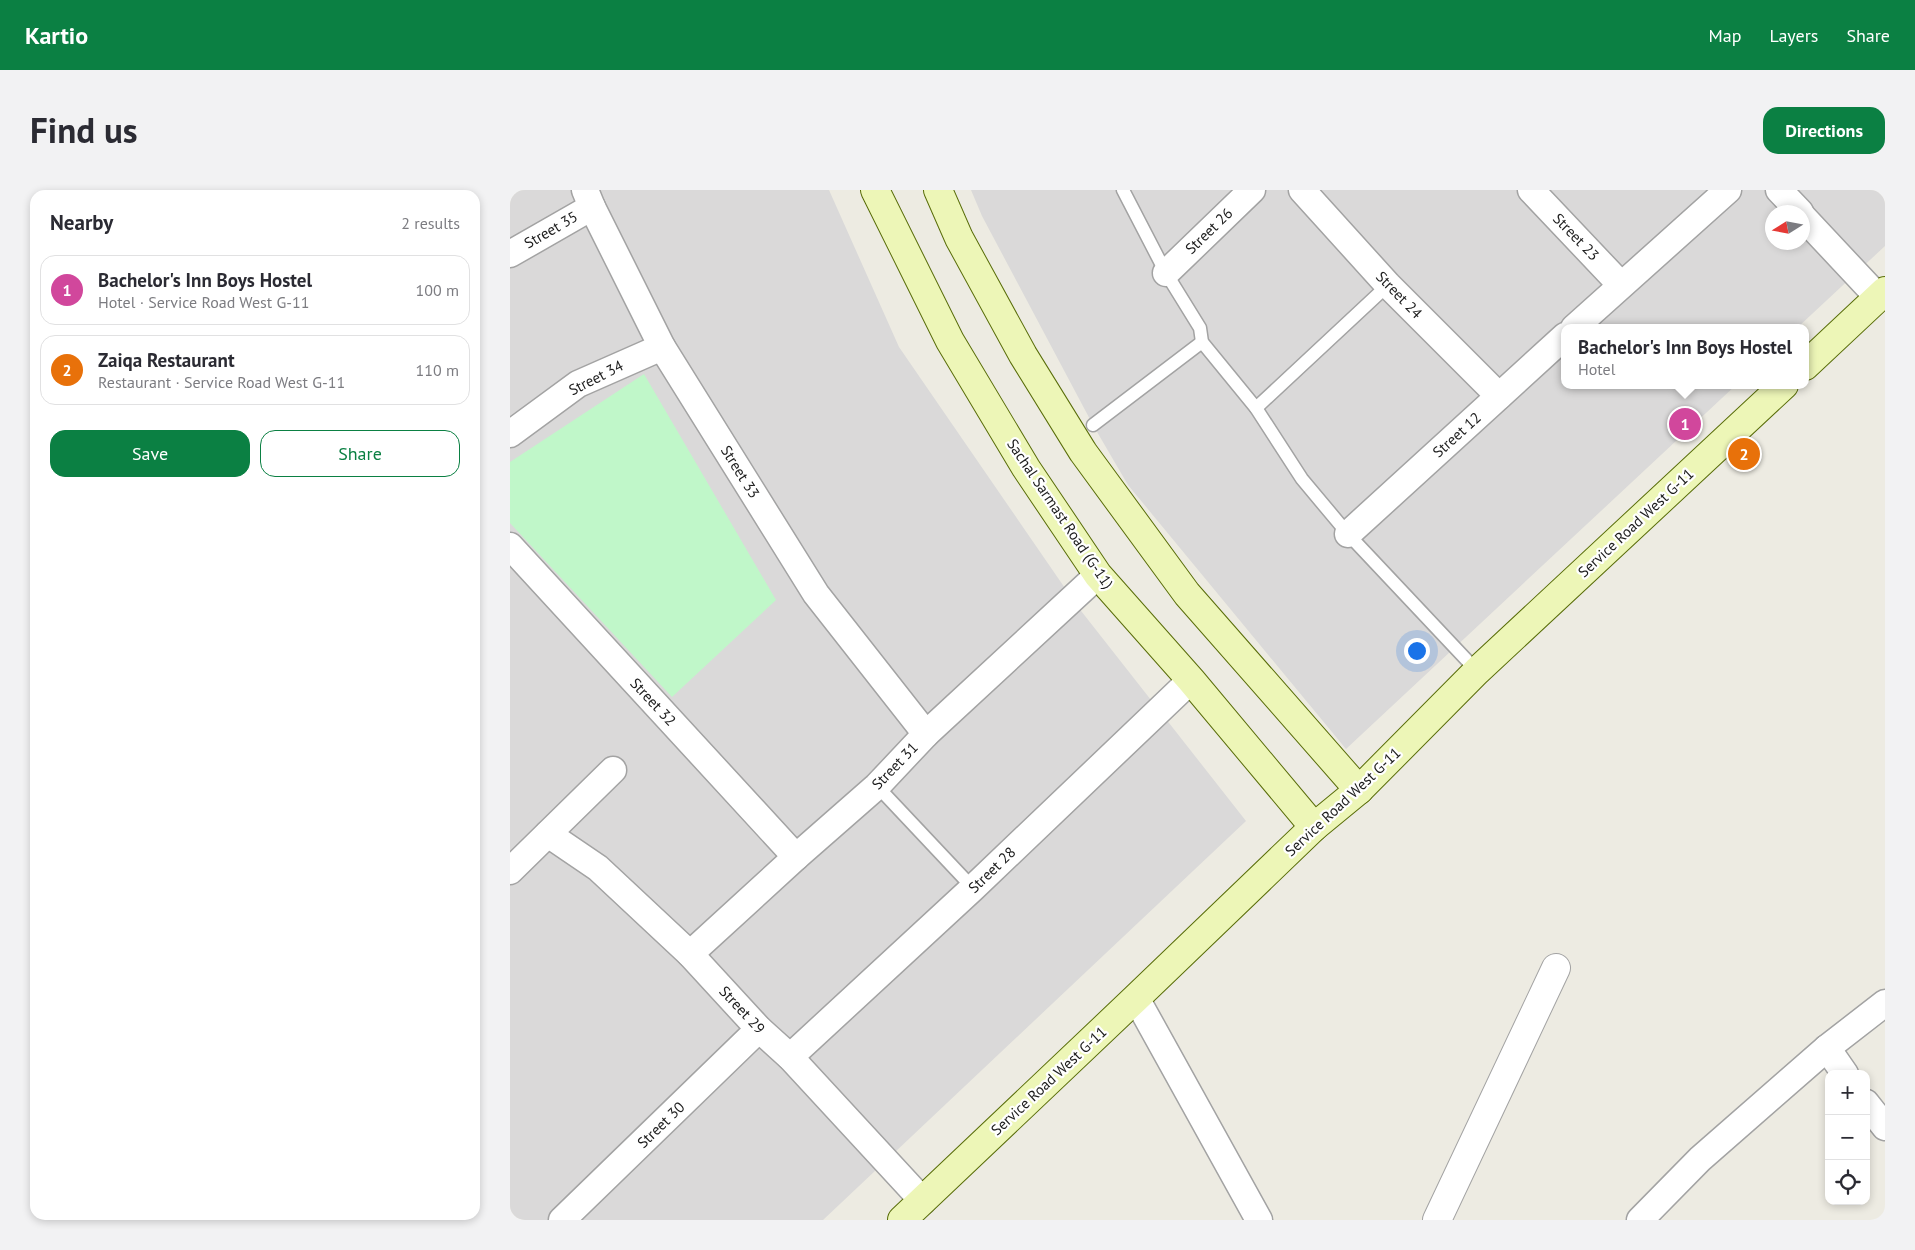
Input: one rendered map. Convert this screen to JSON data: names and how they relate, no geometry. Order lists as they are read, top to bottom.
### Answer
{
  "streets": {
    "main road": ["Sachal Sarmast Road (G-11)", "Service Road West G-11"],
    "street": [
      "Street 35",
      "Street 26",
      "Street 23",
      "Street 24",
      "Street 34",
      "Street 12",
      "Street 33",
      "Street 32",
      "Street 31",
      "Street 28",
      "Street 29",
      "Street 30"
    ]
  },
  "crossings": [
    ["Street 35", "Street 33"],
    ["Street 24", "Street 12"],
    ["Street 34", "Street 33"],
    ["Street 33", "Street 31"],
    ["Sachal Sarmast Road (G-11)", "Service Road West G-11"],
    ["Sachal Sarmast Road (G-11)", "Street 31"],
    ["Sachal Sarmast Road (G-11)", "Street 28"],
    ["Service Road West G-11", "Street 29"],
    ["Street 32", "Street 31"],
    ["Street 31", "Street 29"],
    ["Street 28", "Street 29"],
    ["Street 29", "Street 30"]
  ],
  "north": "left",
  "page": {
    "header": "Kartio",
    "nav": ["Map", "Layers", "Share"],
    "title": "Find us",
    "buttons": [
      "Directions",
      ["Save", "Share"]
    ],
    "heading": ["Nearby", "2 results"],
    "list": [
      {
        "mark": "1",
        "name": "Bachelor's Inn Boys Hostel",
        "note": "Hotel · Service Road West G-11",
        "value": "100 m"
      },
      {
        "mark": "2",
        "name": "Zaiqa Restaurant",
        "note": "Restaurant · Service Road West G-11",
        "value": "110 m"
      }
    ],
    "popup": ["Bachelor's Inn Boys Hostel", "Hotel"],
    "pins": ["1", "2"],
    "map_buttons": ["+", "−"]
  }
}
